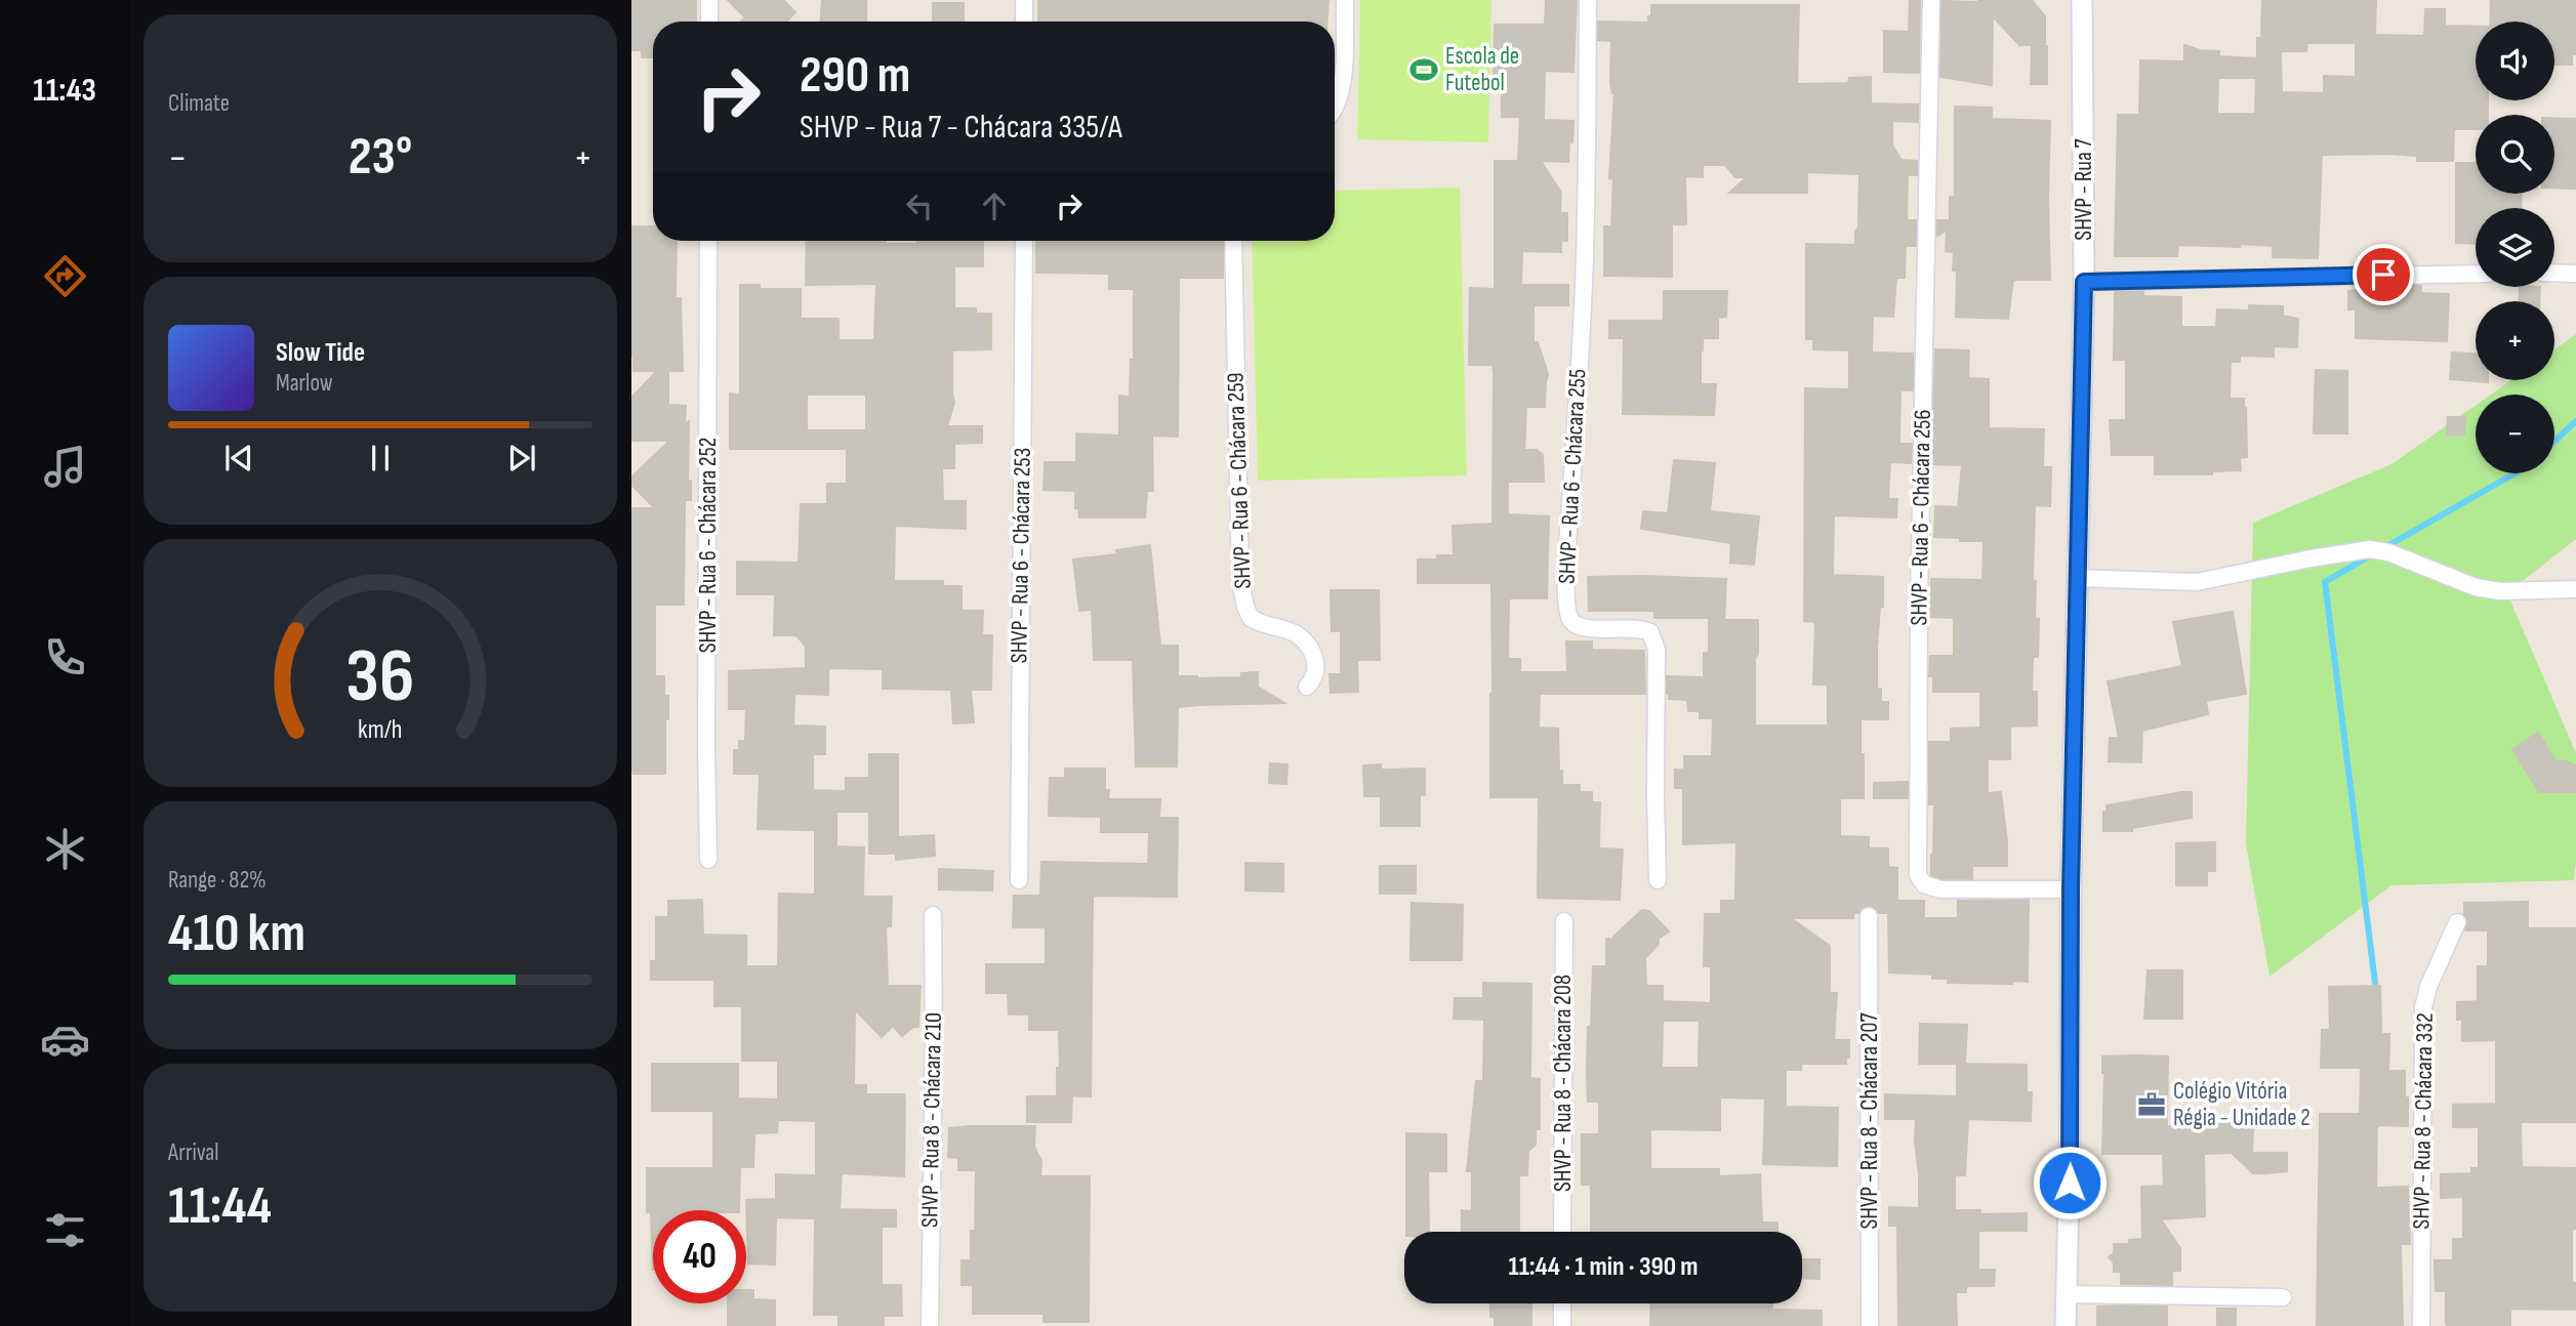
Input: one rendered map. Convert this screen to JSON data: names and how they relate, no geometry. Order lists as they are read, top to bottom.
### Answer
{
  "streets": {
    "street": [
      "SHVP - Rua 7",
      "SHVP - Rua 6 - Chácara 255",
      "SHVP - Rua 6 - Chácara 259",
      "SHVP - Rua 6 - Chácara 256",
      "SHVP - Rua 6 - Chácara 252",
      "SHVP - Rua 6 - Chácara 253",
      "SHVP - Rua 8 - Chácara 208",
      "SHVP - Rua 8 - Chácara 210",
      "SHVP - Rua 8 - Chácara 207",
      "SHVP - Rua 8 - Chácara 332"
    ]
  },
  "crossings": [
    ["SHVP - Rua 7", "SHVP - Rua 6 - Chácara 256"]
  ],
  "places": {
    "sports": ["Escola de Futebol"],
    "office": ["Colégio Vitória Régia - Unidade 2"]
  },
  "page": {
    "tabs": "11:43",
    "tile": [
      "Climate",
      ["Range · 82%", "410 km"],
      ["Arrival", "11:44"]
    ],
    "map_buttons": ["+", "−"],
    "turn": ["290 m", "SHVP - Rua 7 - Chácara 335/A"],
    "heat": ["−", "23°", "+"],
    "song": ["Slow Tide", "Marlow"],
    "limit": "40",
    "trip": "11:44 · 1 min · 390 m",
    "gauge": ["36", "km/h"]
  }
}
